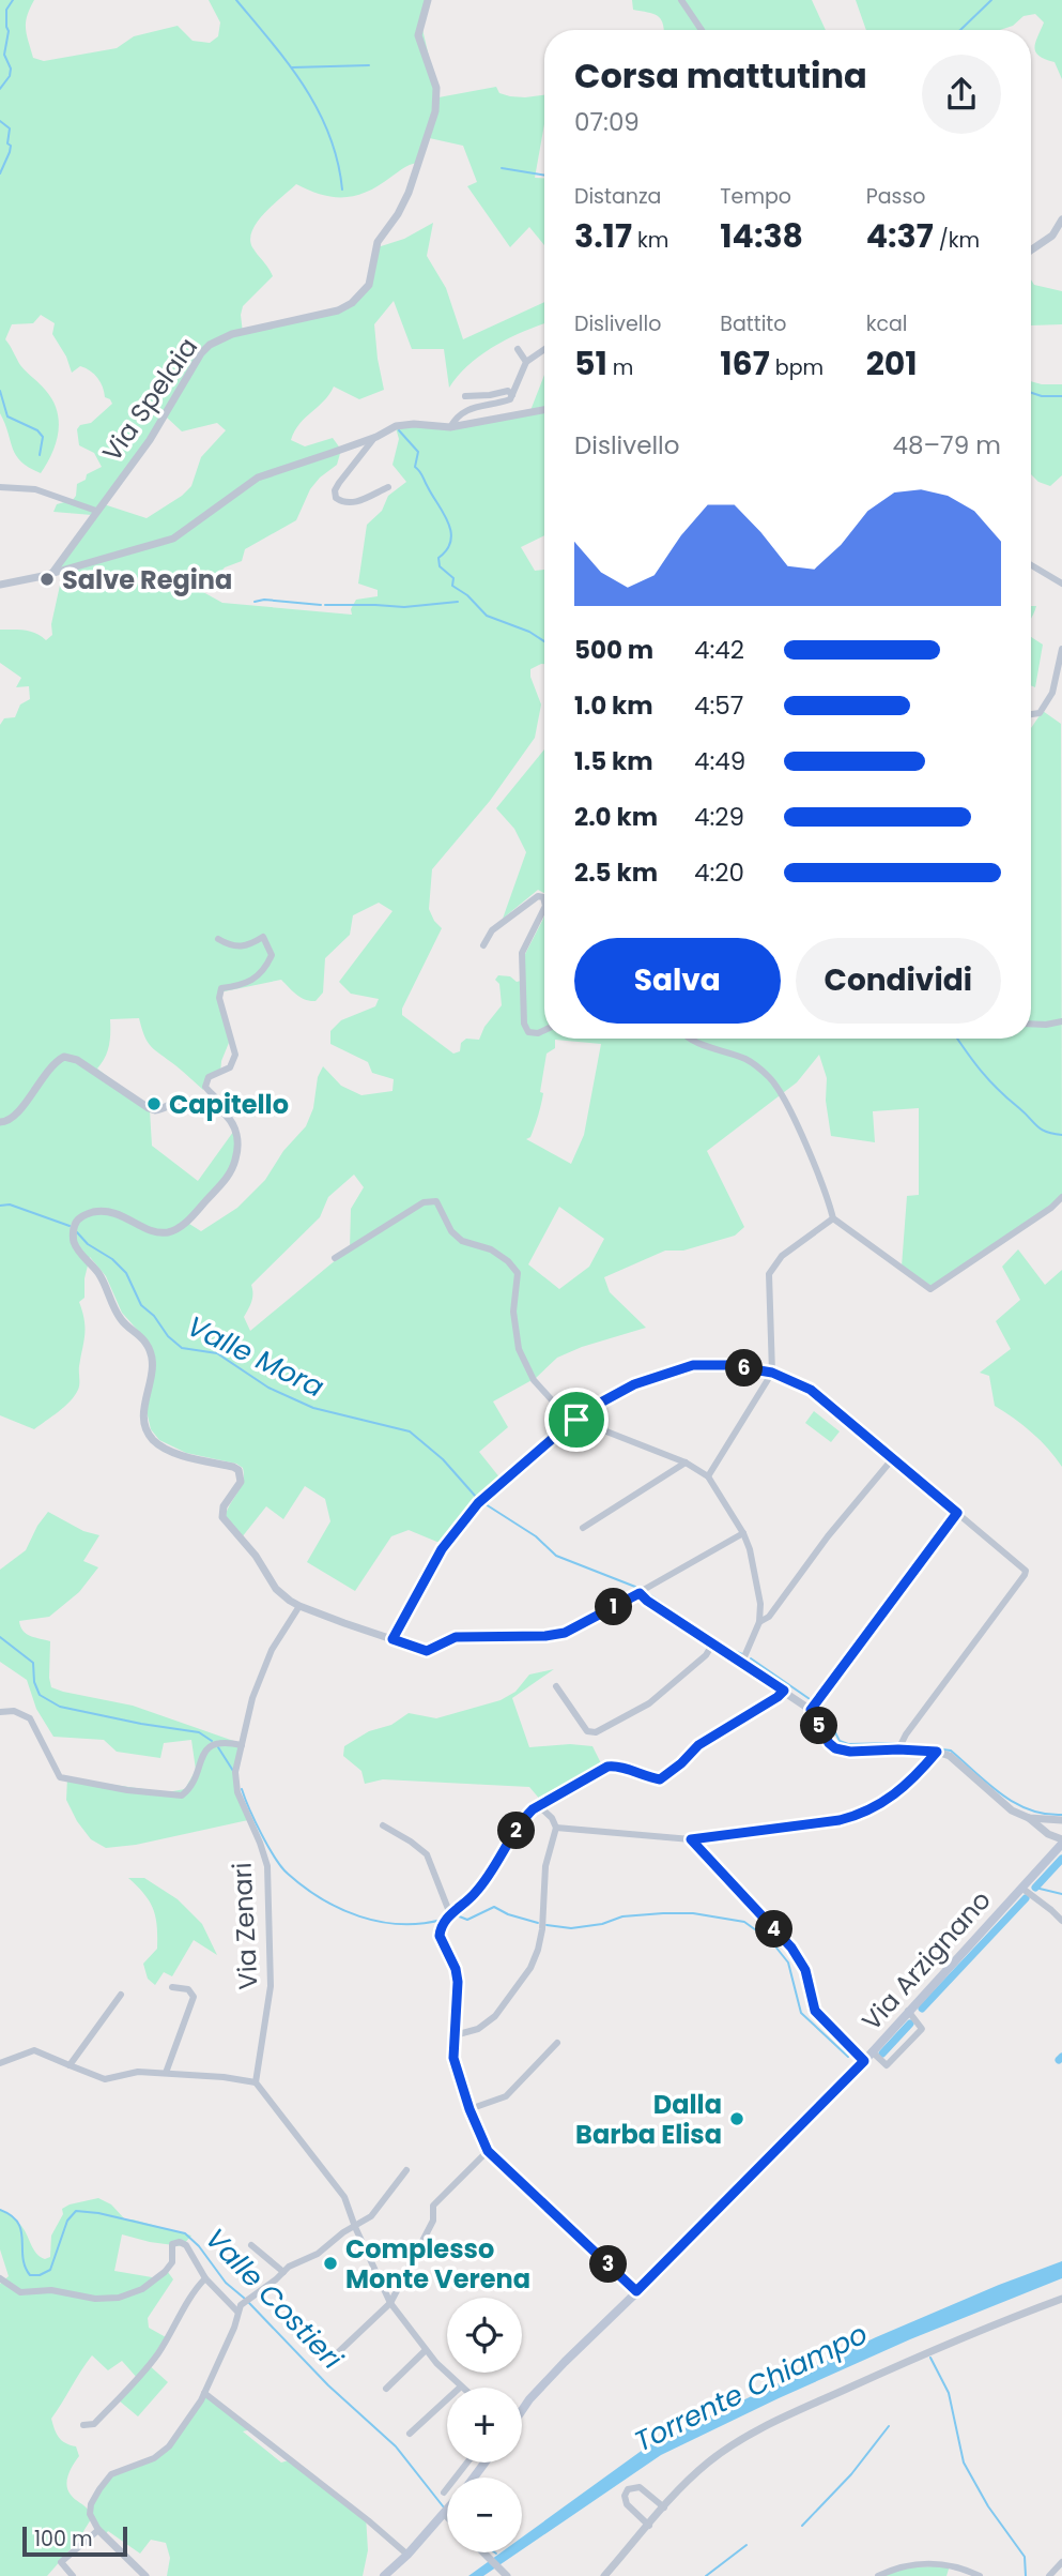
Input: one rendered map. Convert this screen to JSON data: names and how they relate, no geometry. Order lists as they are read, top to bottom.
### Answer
{
  "streets": {
    "main road": ["Via Arzignano"],
    "street": ["Via Spelaia", "Via Zenari"]
  },
  "water": ["Valle Mora", "Valle Costieri", "Torrente Chiampo"],
  "places": [
    "Salve Regina",
    "Capitello",
    "Dalla Barba Elisa",
    "Complesso Monte Verena"
  ],
  "scale_bar": "100 m",
  "page": {
    "heading": ["Corsa mattutina", "07:09"],
    "stats": [
      ["Distanza", "3.17 km"],
      ["Tempo", "14:38"],
      ["Passo", "4:37 /km"],
      ["Dislivello", "51 m"],
      ["Battito", "167 bpm"],
      ["kcal", "201"]
    ],
    "chart": ["Dislivello", "48–79 m"],
    "list": [
      {
        "name": "500 m",
        "note": "4:42"
      },
      {
        "name": "1.0 km",
        "note": "4:57"
      },
      {
        "name": "1.5 km",
        "note": "4:49"
      },
      {
        "name": "2.0 km",
        "note": "4:29"
      },
      {
        "name": "2.5 km",
        "note": "4:20"
      }
    ],
    "buttons": ["Salva", "Condividi"],
    "pins": [
      "6",
      "1",
      "5",
      "2",
      "4",
      "3"
    ],
    "map_buttons": ["+", "−"],
    "scale": "100 m"
  }
}
